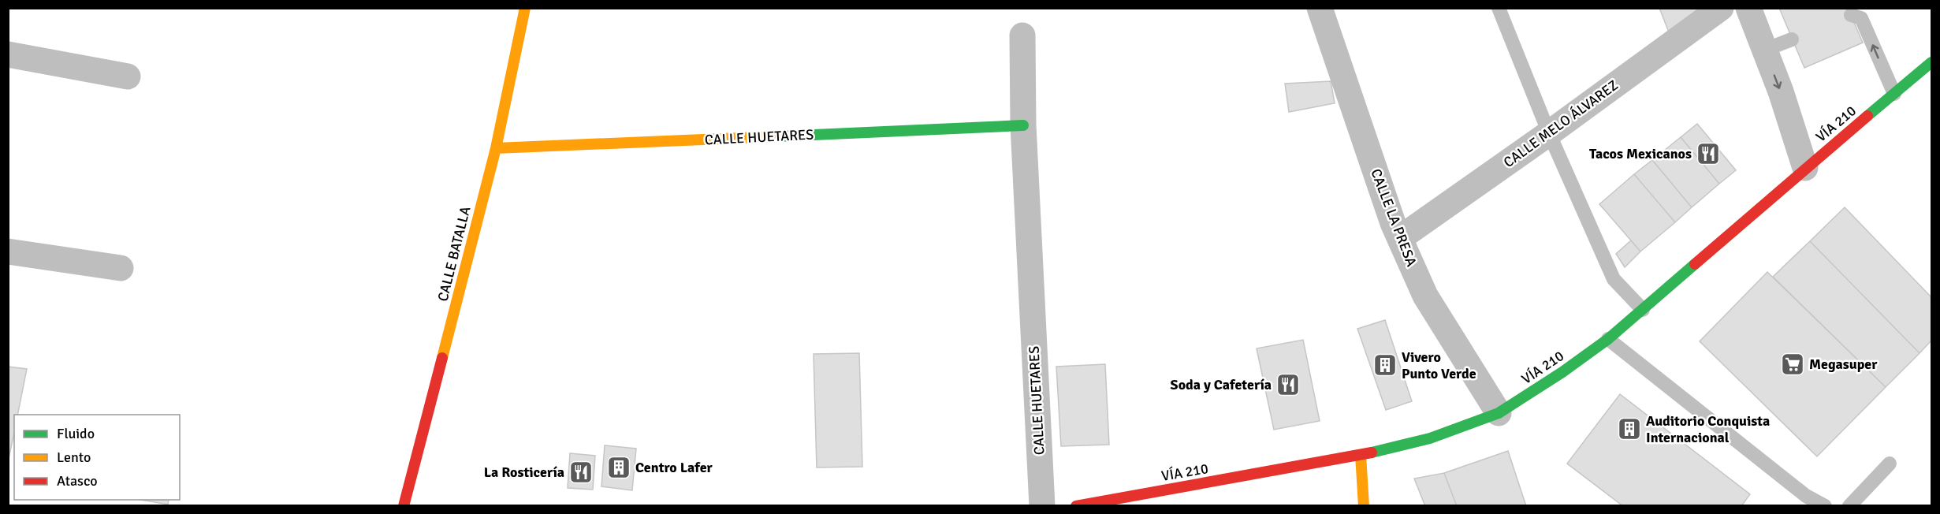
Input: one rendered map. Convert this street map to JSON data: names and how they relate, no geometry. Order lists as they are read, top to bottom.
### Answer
{
  "streets": {
    "street": [
      "CALLE MELO ÁLVAREZ",
      "VÍA 210",
      "CALLE HUETARES",
      "CALLE LA PRESA",
      "CALLE BATALLA"
    ]
  },
  "crossings": [
    ["CALLE MELO ÁLVAREZ", "CALLE LA PRESA"],
    ["VÍA 210", "CALLE LA PRESA"],
    ["CALLE HUETARES", "CALLE BATALLA"]
  ],
  "places": {
    "restaurant": ["Tacos Mexicanos", "Soda y Cafetería", "La Rosticería"],
    "supermarket": ["Megasuper"],
    "building": ["Vivero Punto Verde", "Auditorio Conquista Internacional", "Centro Lafer"]
  },
  "legend": ["Fluido", "Lento", "Atasco"]
}
